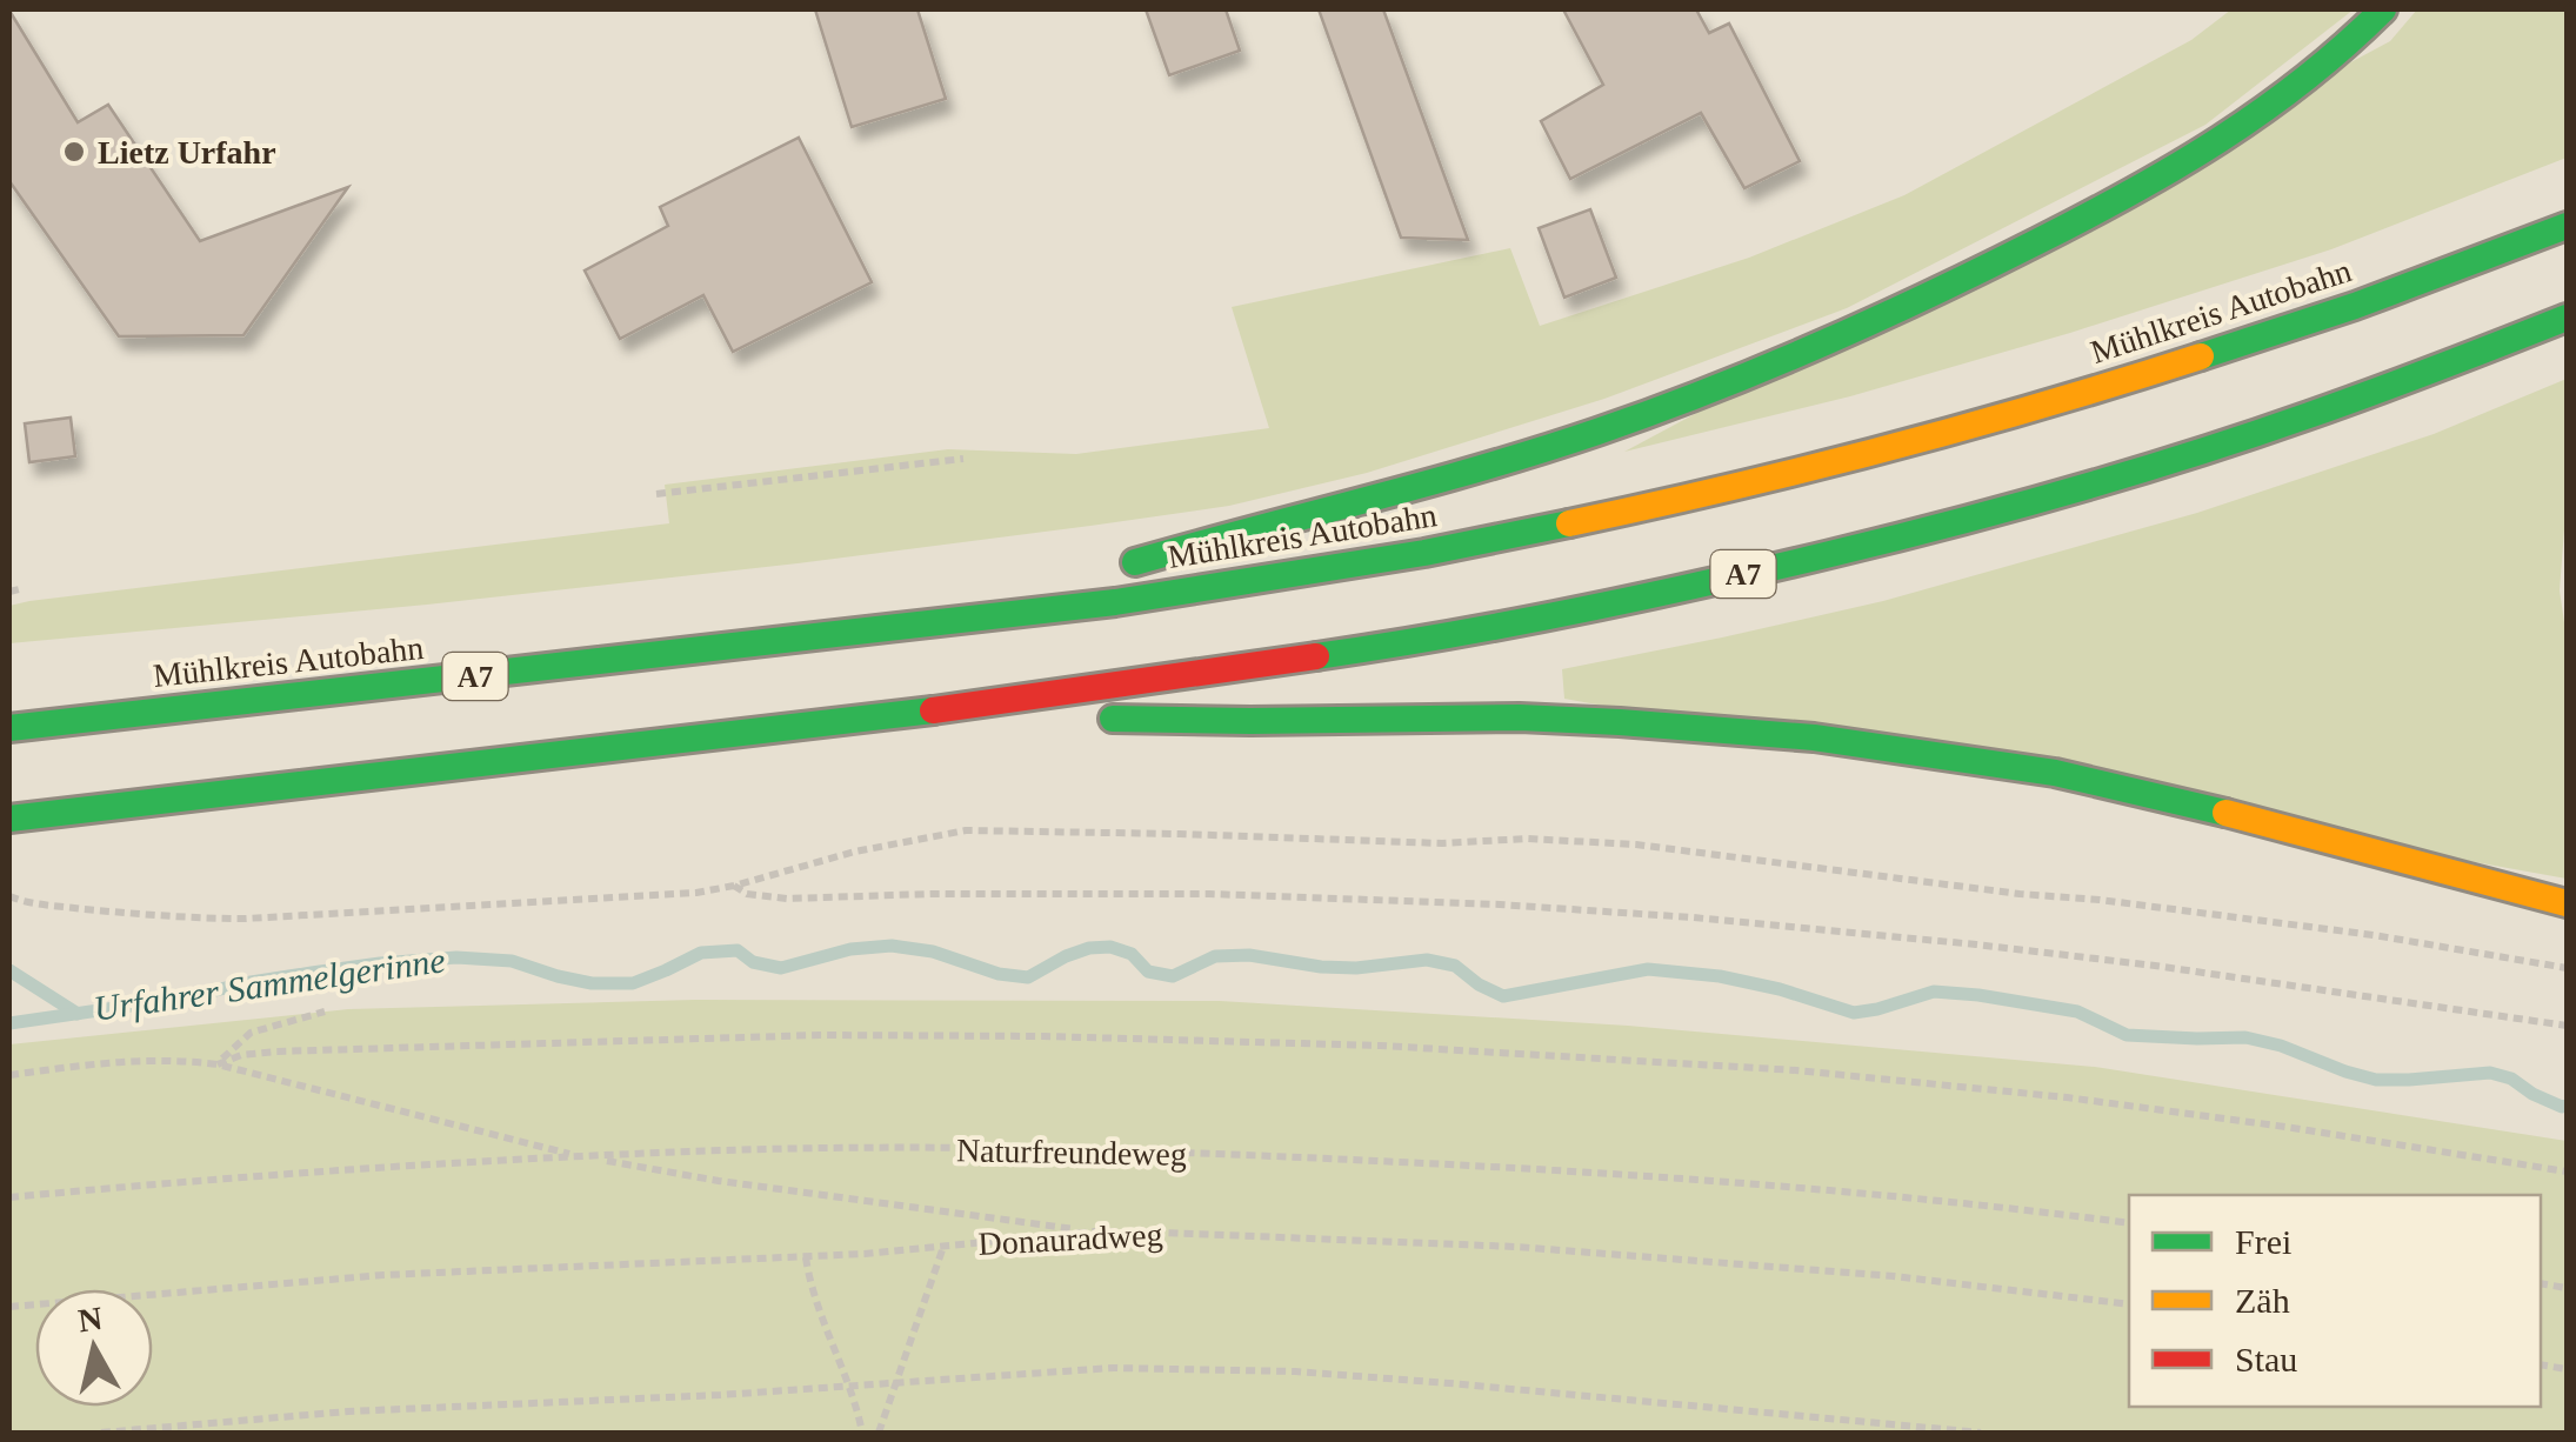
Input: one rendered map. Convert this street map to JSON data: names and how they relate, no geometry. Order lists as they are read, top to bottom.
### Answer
{
  "streets": {
    "highway": ["Mühlkreis Autobahn", "A7"],
    "path": ["Naturfreundeweg", "Donauradweg"]
  },
  "water": ["Urfahrer Sammelgerinne"],
  "places": ["Lietz Urfahr"],
  "legend": ["Frei", "Zäh", "Stau"],
  "north": "top"
}
